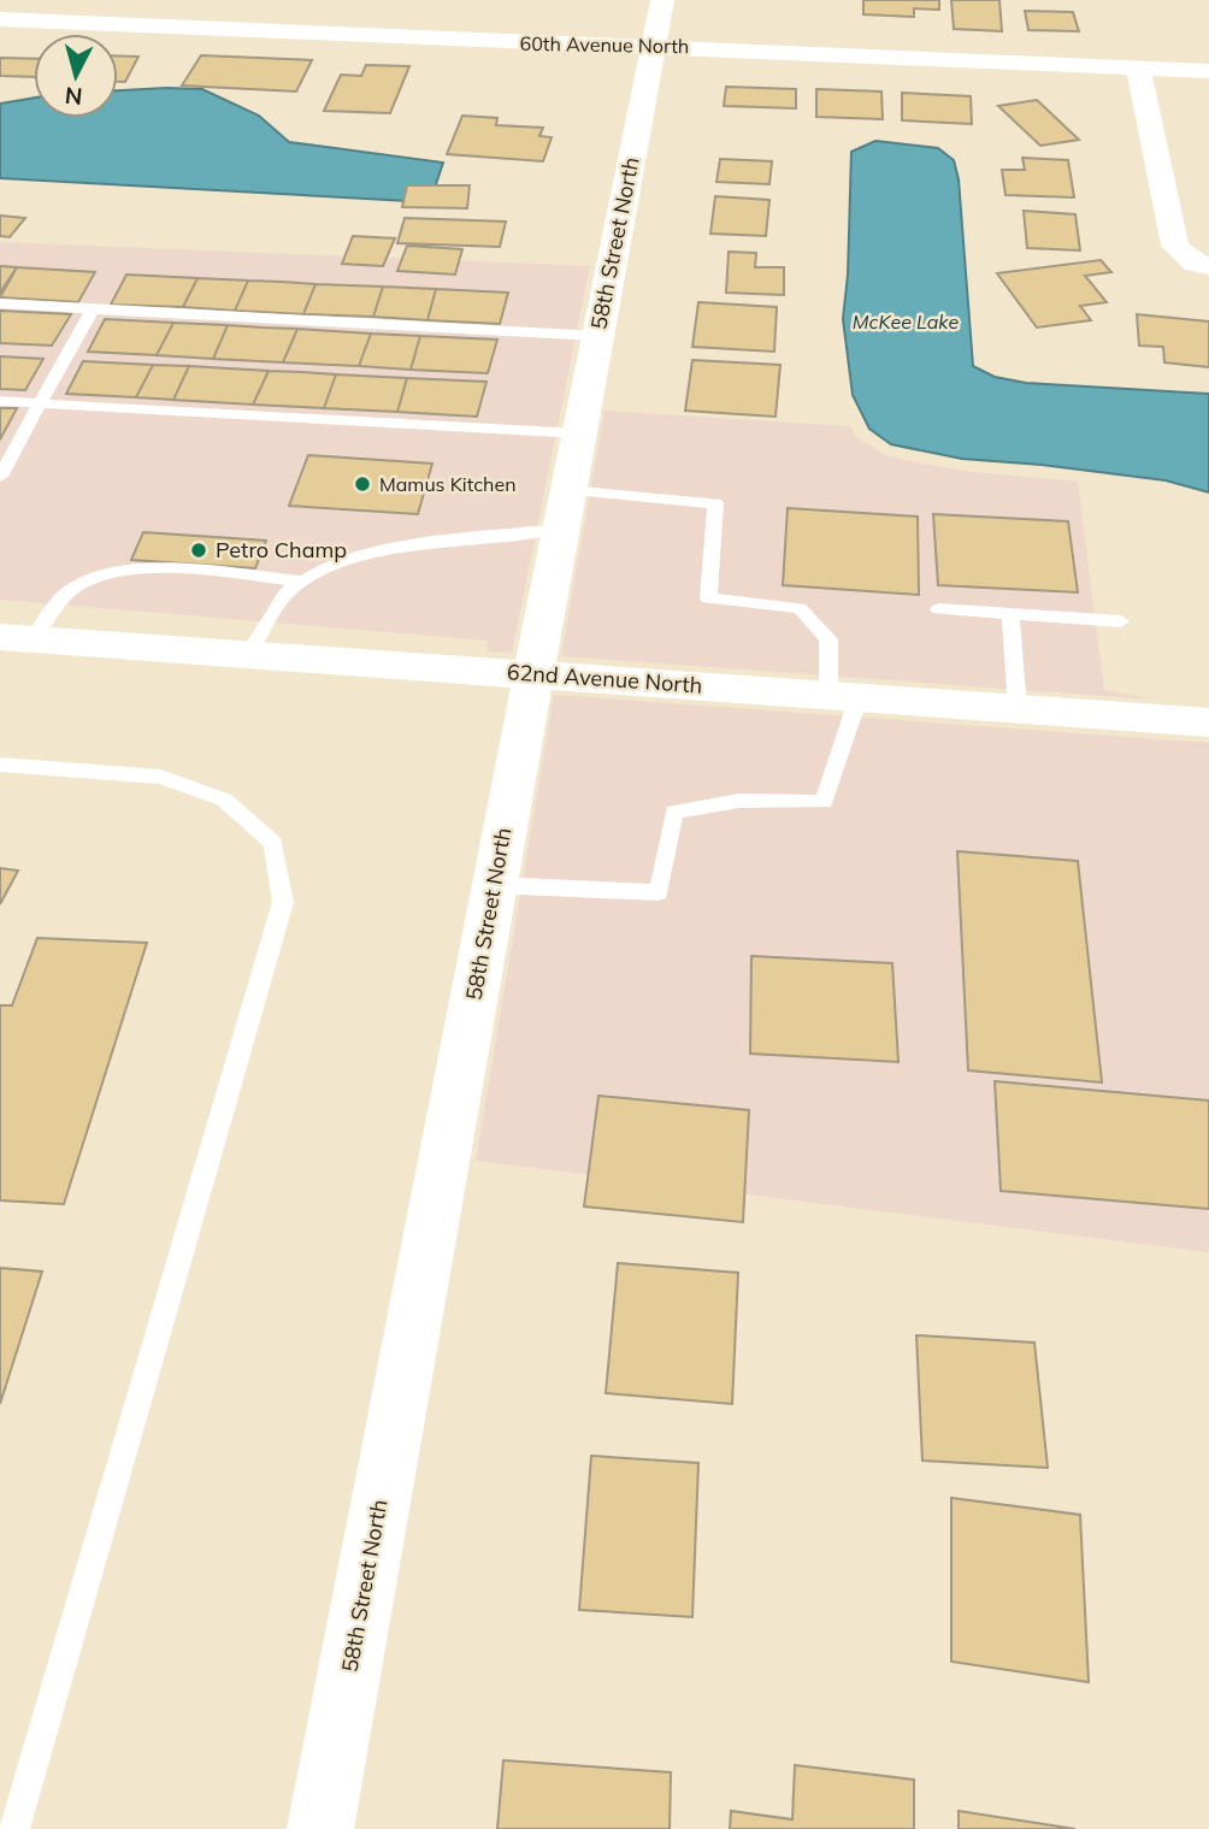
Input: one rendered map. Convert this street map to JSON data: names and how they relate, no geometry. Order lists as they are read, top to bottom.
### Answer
{
  "streets": {
    "street": ["60th Avenue North", "58th Street North", "62nd Avenue North"]
  },
  "crossings": [
    ["60th Avenue North", "58th Street North"],
    ["58th Street North", "62nd Avenue North"]
  ],
  "water": ["McKee Lake"],
  "places": ["Mamus Kitchen", "Petro Champ"],
  "north": "bottom"
}
